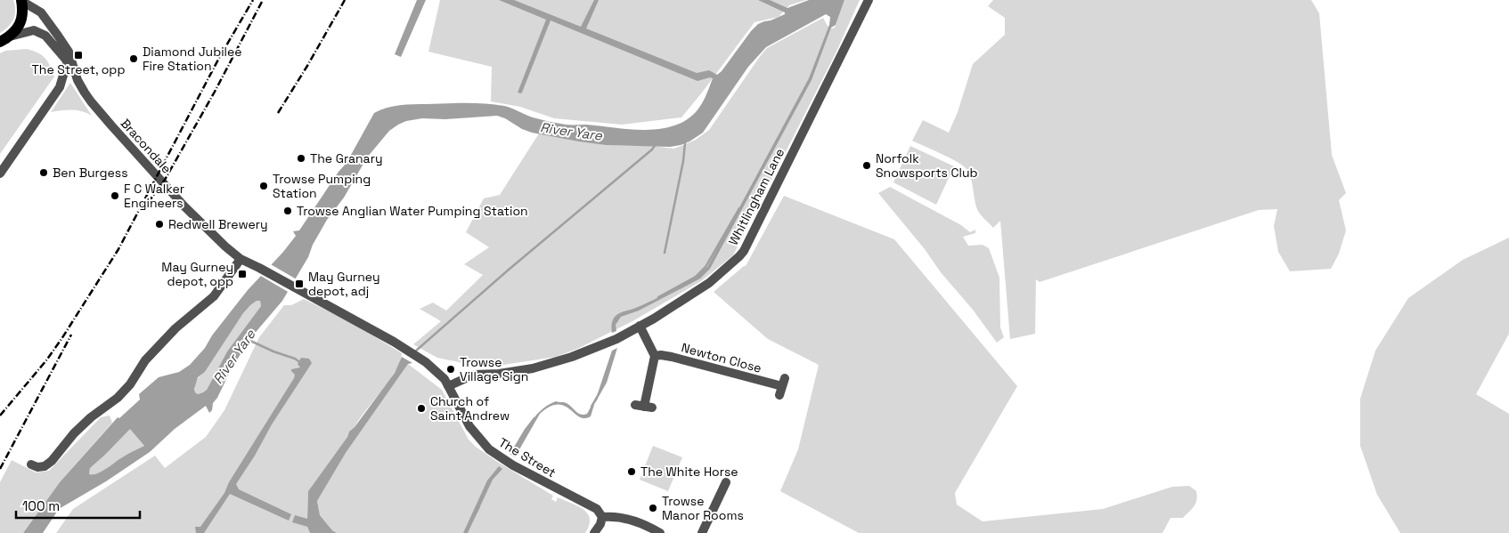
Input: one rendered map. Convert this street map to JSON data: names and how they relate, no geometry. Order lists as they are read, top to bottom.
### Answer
{
  "streets": {
    "street": [
      "Bracondale",
      "Whitlingham Lane",
      "Newton Close",
      "The Street"
    ]
  },
  "crossings": [
    ["Bracondale", "The Street"],
    ["Whitlingham Lane", "The Street"]
  ],
  "water": ["River Yare"],
  "places": {
    "transit": ["The Street, opp", "May Gurney depot, opp", "May Gurney depot, adj"],
    "other": [
      "Diamond Jubilee Fire Station",
      "The Granary",
      "Norfolk Snowsports Club",
      "Ben Burgess",
      "Trowse Pumping Station",
      "F C Walker Engineers",
      "Trowse Anglian Water Pumping Station",
      "Redwell Brewery",
      "Trowse Village Sign",
      "Church of Saint Andrew",
      "The White Horse",
      "Trowse Manor Rooms"
    ]
  },
  "scale_bar": "100 m"
}
